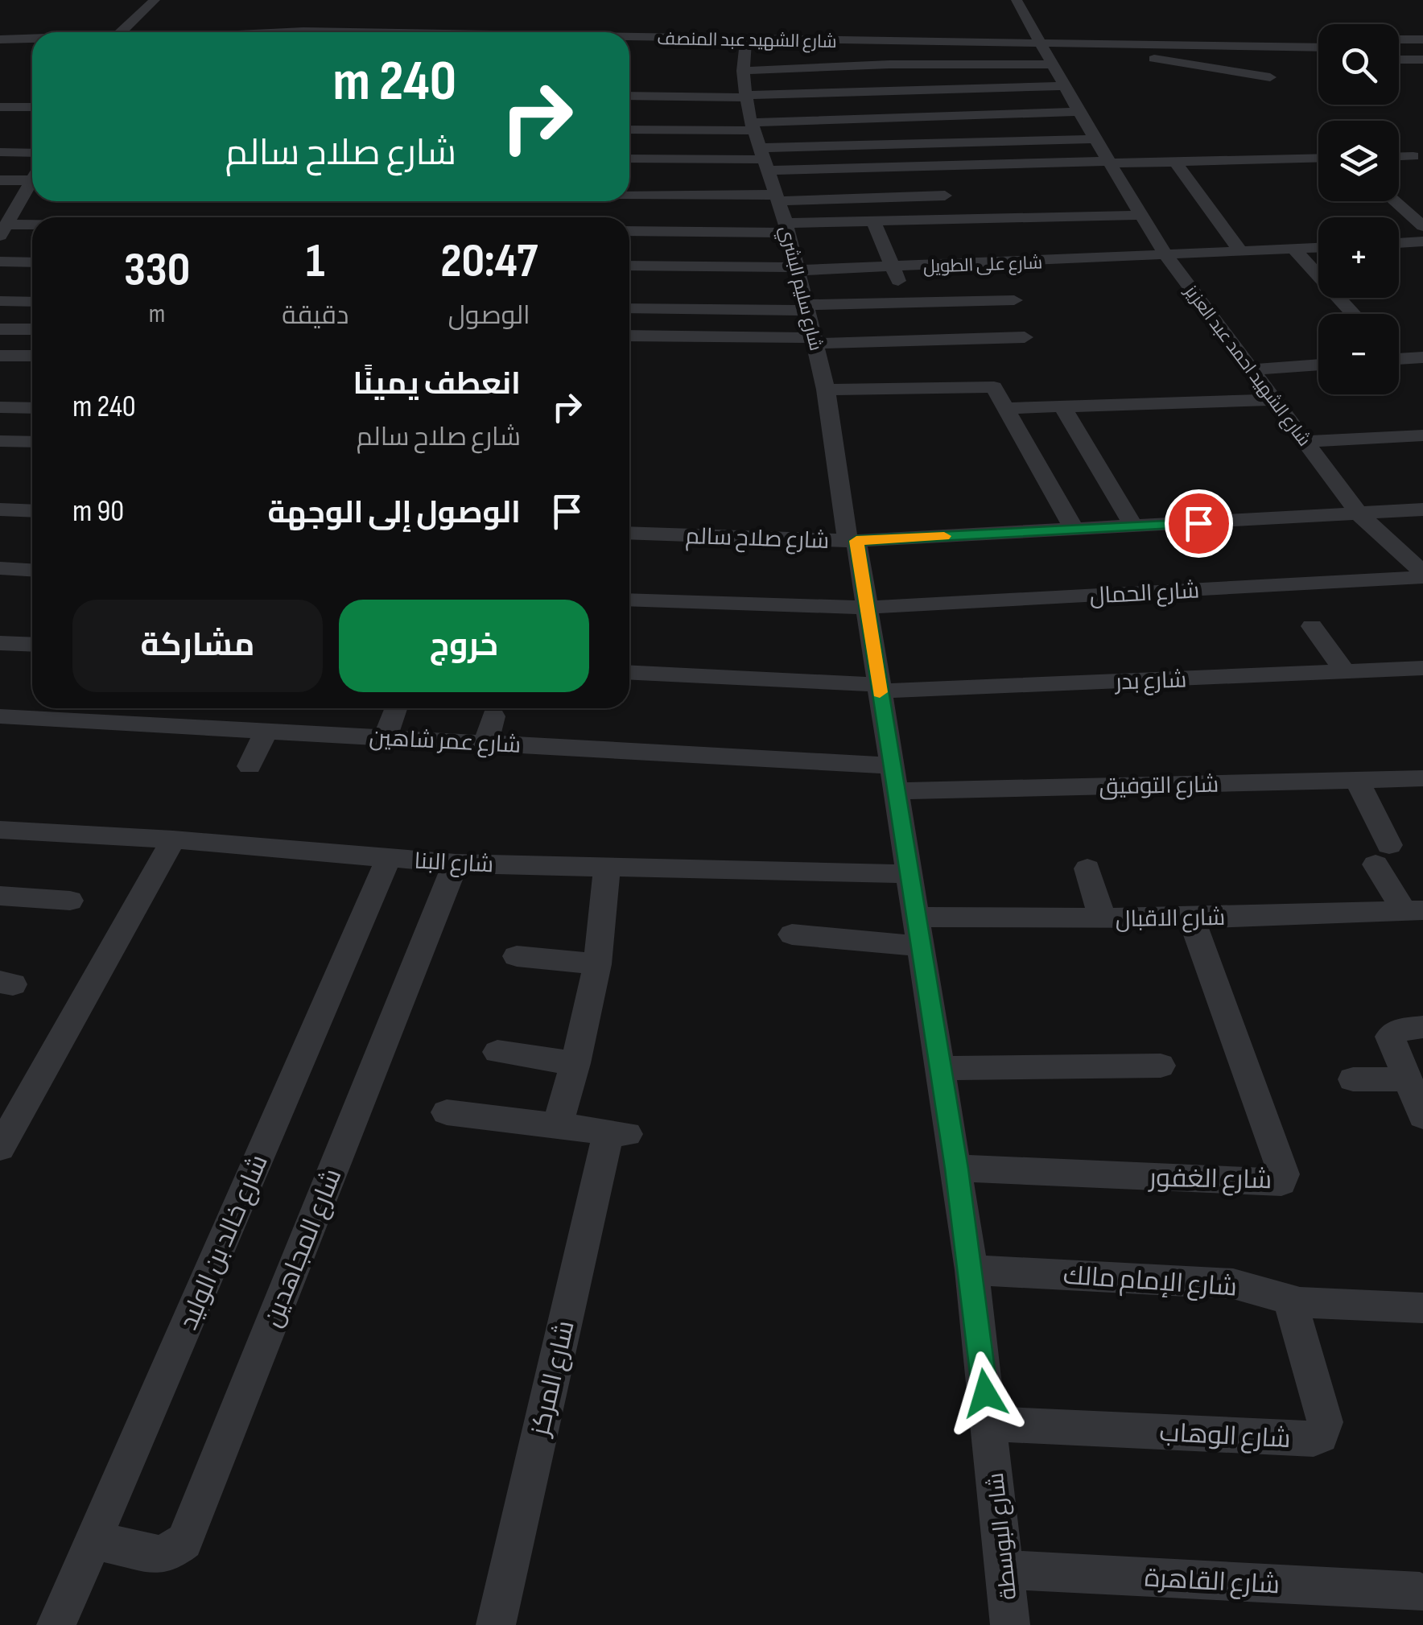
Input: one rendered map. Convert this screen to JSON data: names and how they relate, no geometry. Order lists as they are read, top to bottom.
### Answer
{
  "streets": {
    "street": [
      "شارع الشهيد عبد المنصف",
      "شارع على الطويل",
      "شارع سليم البشري",
      "شارع الشهيد احمد عبد العزيز",
      "شارع صلاح سالم",
      "شارع الحمال",
      "شارع بدر",
      "شارع عمر شاهين",
      "شارع التوفيق",
      "شارع البنا",
      "شارع الاقبال",
      "شارع الغفور",
      "شارع خالد بن الوليد",
      "شارع المجاهدين",
      "شارع الإمام مالك",
      "شارع المركز",
      "شارع الوهاب",
      "شارع البوسطة",
      "شارع القاهرة"
    ]
  },
  "crossings": [
    ["شارع الشهيد عبد المنصف", "شارع سليم البشري"],
    ["شارع الشهيد عبد المنصف", "شارع الشهيد احمد عبد العزيز"],
    ["شارع على الطويل", "شارع سليم البشري"],
    ["شارع على الطويل", "شارع الشهيد احمد عبد العزيز"],
    ["شارع سليم البشري", "شارع صلاح سالم"],
    ["شارع سليم البشري", "شارع البوسطة"],
    ["شارع الشهيد احمد عبد العزيز", "شارع صلاح سالم"],
    ["شارع الشهيد احمد عبد العزيز", "شارع الحمال"],
    ["شارع صلاح سالم", "شارع البوسطة"],
    ["شارع الحمال", "شارع البوسطة"],
    ["شارع بدر", "شارع البوسطة"],
    ["شارع عمر شاهين", "شارع التوفيق"],
    ["شارع عمر شاهين", "شارع البوسطة"],
    ["شارع التوفيق", "شارع البوسطة"],
    ["شارع البنا", "شارع خالد بن الوليد"],
    ["شارع البنا", "شارع المجاهدين"],
    ["شارع البنا", "شارع البوسطة"],
    ["شارع الاقبال", "شارع الغفور"],
    ["شارع الاقبال", "شارع البوسطة"],
    ["شارع الغفور", "شارع البوسطة"],
    ["شارع خالد بن الوليد", "شارع المجاهدين"],
    ["شارع الإمام مالك", "شارع الوهاب"],
    ["شارع الإمام مالك", "شارع البوسطة"],
    ["شارع الوهاب", "شارع البوسطة"],
    ["شارع البوسطة", "شارع القاهرة"]
  ],
  "page": {
    "map_buttons": ["+", "−"],
    "turn": ["240 m", "شارع صلاح سالم"],
    "eta": [
      "20:47",
      "الوصول",
      "1",
      "دقيقة",
      "330",
      "m"
    ],
    "list": [
      {
        "name": "انعطف يمينًا",
        "note": "شارع صلاح سالم",
        "value": "240 m"
      },
      {
        "name": "الوصول إلى الوجهة",
        "value": "90 m"
      }
    ],
    "buttons": ["خروج", "مشاركة"]
  }
}
